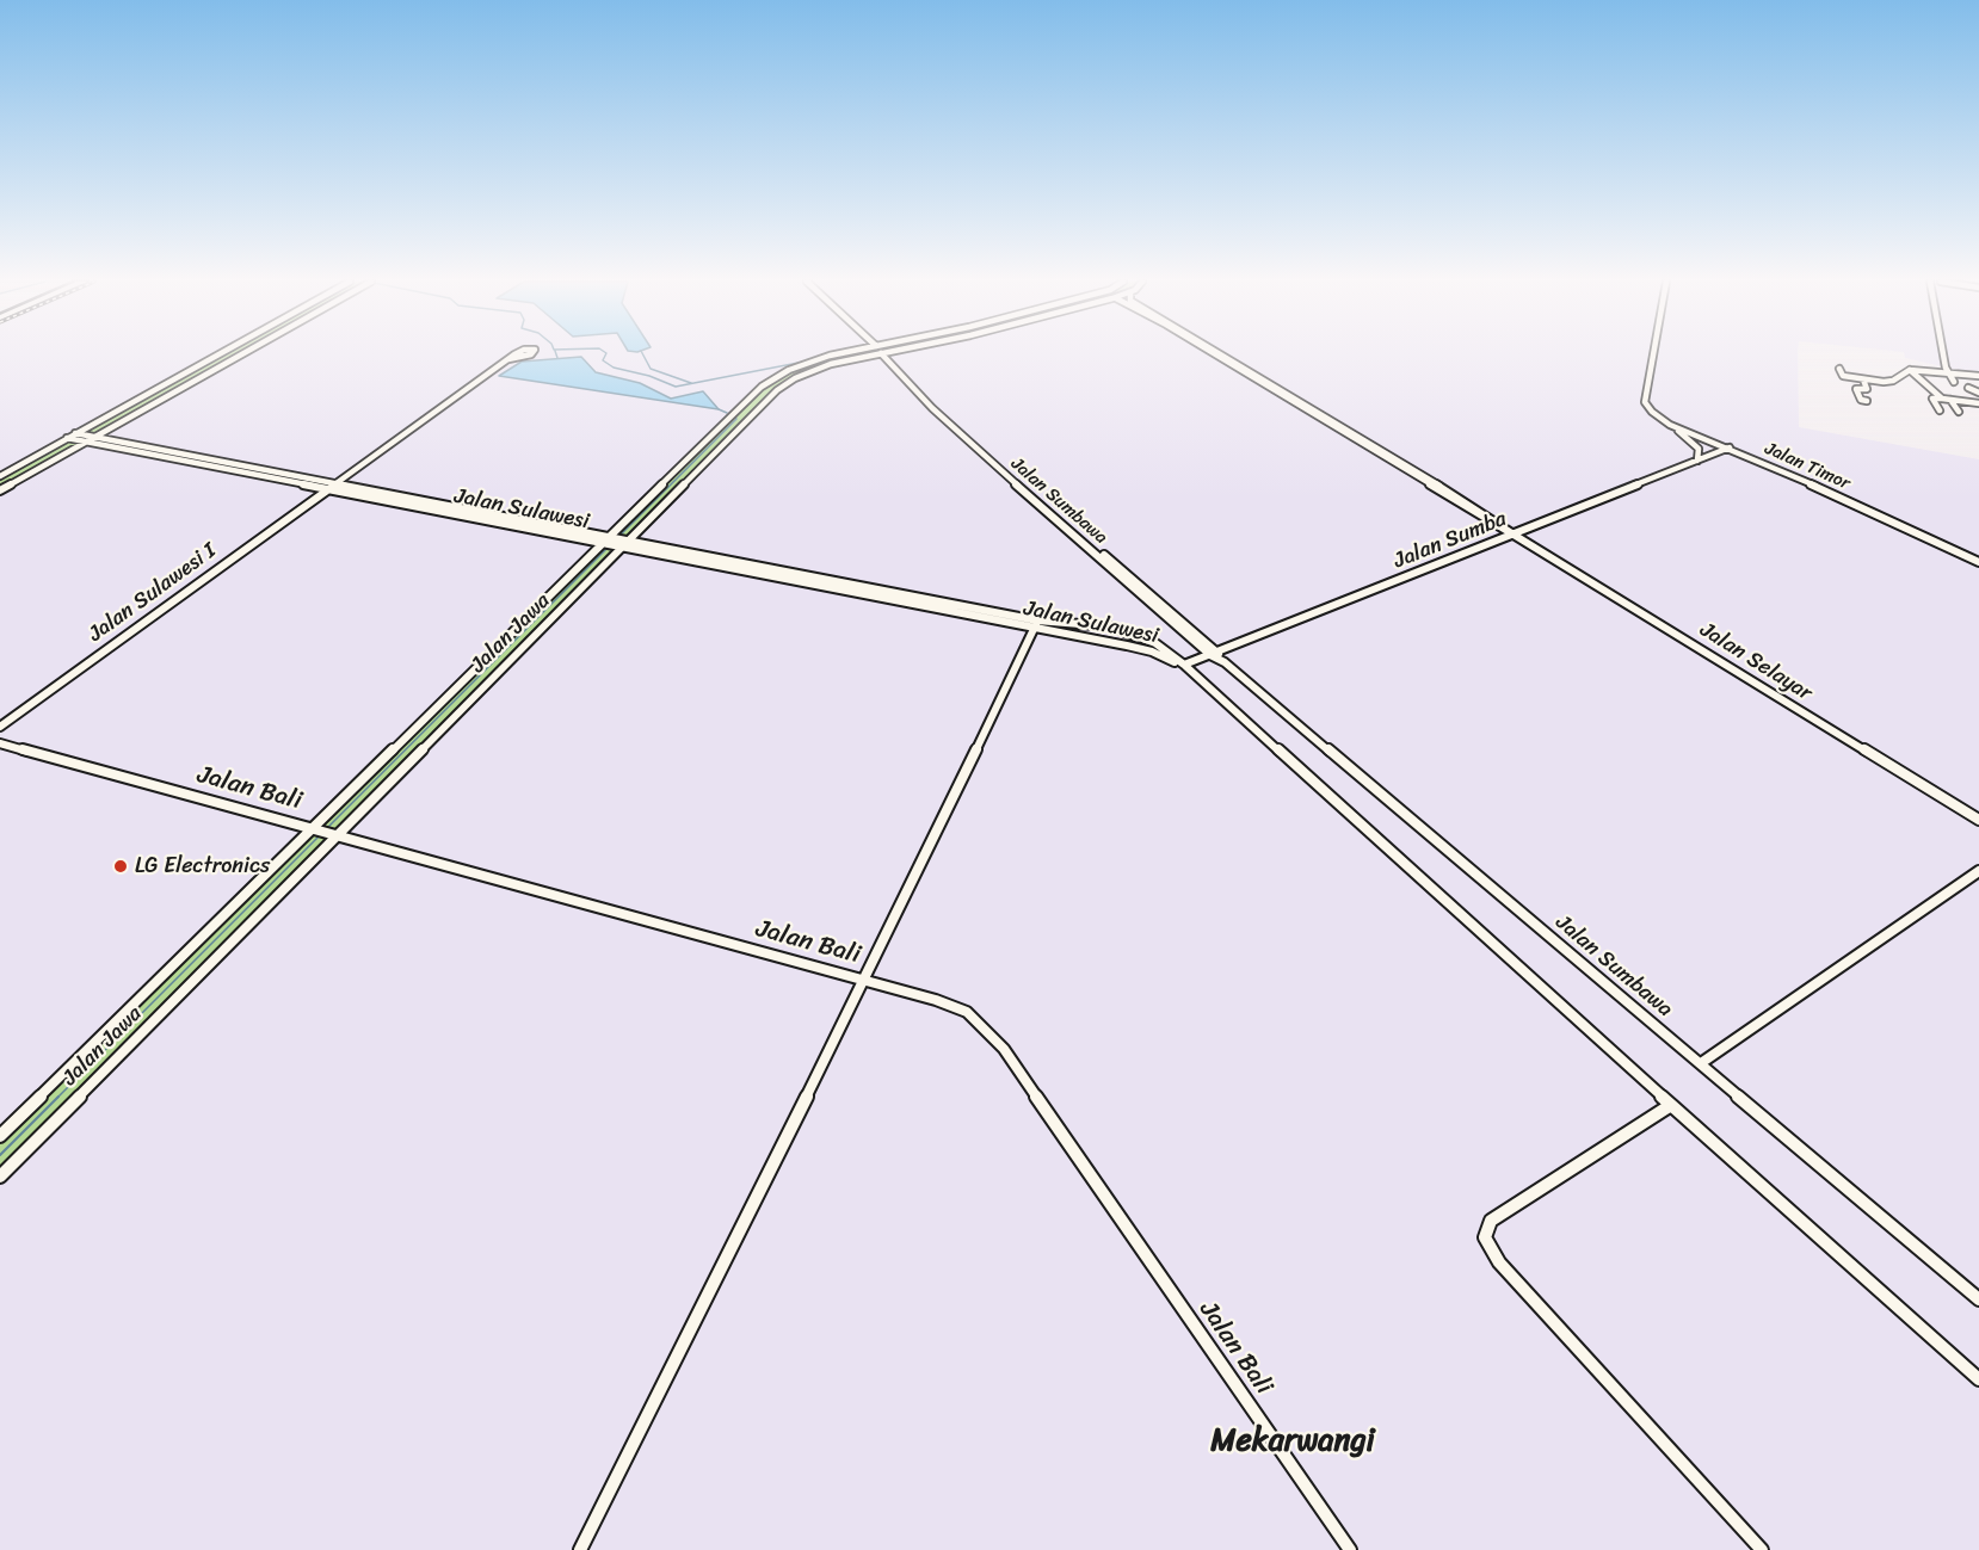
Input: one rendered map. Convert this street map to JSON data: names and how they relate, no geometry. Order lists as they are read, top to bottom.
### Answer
{
  "streets": {
    "street": [
      "Jalan Timor",
      "Jalan Sumbawa",
      "Jalan Sulawesi",
      "Jalan Sumba",
      "Jalan Sulawesi I",
      "Jalan Jawa",
      "Jalan Selayar",
      "Jalan Bali"
    ]
  },
  "crossings": [
    ["Jalan Timor", "Jalan Sumba"],
    ["Jalan Sumbawa", "Jalan Sumba"],
    ["Jalan Sulawesi", "Jalan Sumba"],
    ["Jalan Sulawesi", "Jalan Sulawesi I"],
    ["Jalan Sulawesi", "Jalan Jawa"],
    ["Jalan Sumba", "Jalan Selayar"],
    ["Jalan Jawa", "Jalan Bali"]
  ],
  "districts": ["Mekarwangi"],
  "places": ["LG Electronics"]
}
